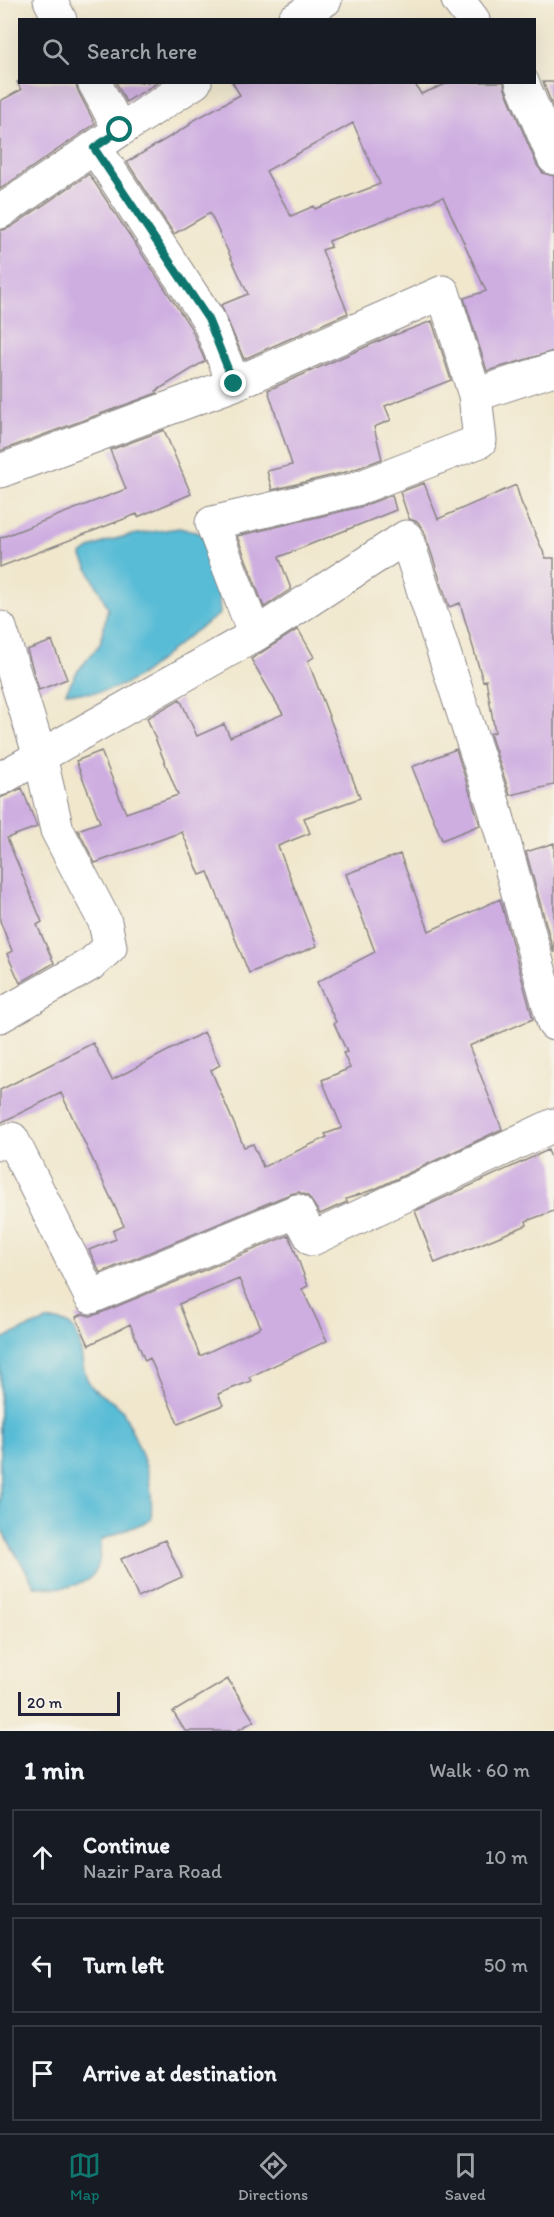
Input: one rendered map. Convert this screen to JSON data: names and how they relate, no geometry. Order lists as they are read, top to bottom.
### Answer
{
  "scale_bar": "20 m",
  "page": {
    "search": "Search here",
    "scale": "20 m",
    "heading": ["1 min", "Walk · 60 m"],
    "list": [
      ["Continue", "Nazir Para Road", "10 m"],
      ["Turn left", "50 m"],
      "Arrive at destination"
    ],
    "nav": ["Map", "Directions", "Saved"]
  }
}
